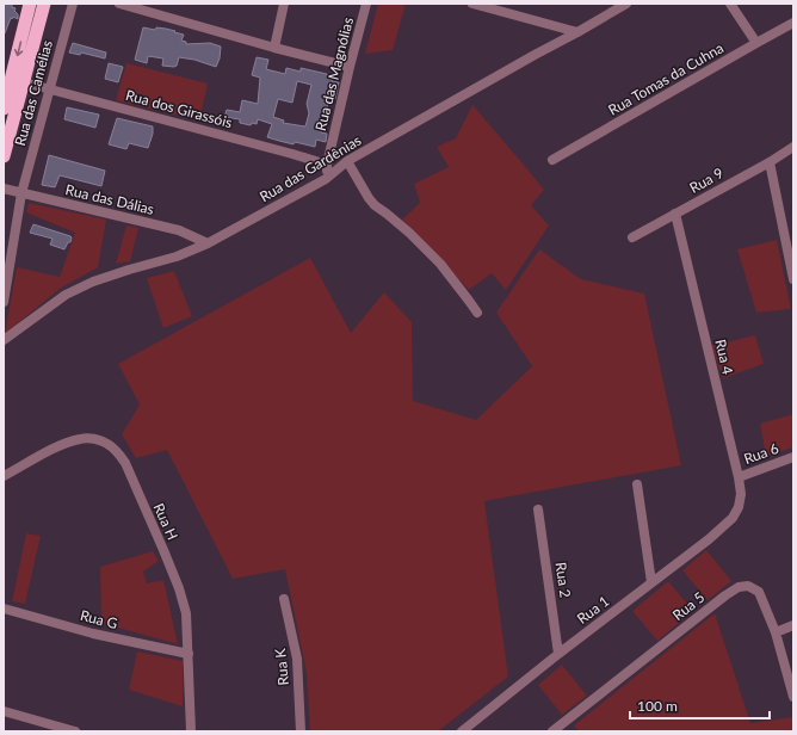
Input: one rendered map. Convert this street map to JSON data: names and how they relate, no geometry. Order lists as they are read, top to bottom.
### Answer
{
  "streets": {
    "street": [
      "Rua das Magnólias",
      "Rua Tomas da Cuhna",
      "Rua das Camélias",
      "Rua dos Girassóis",
      "Rua das Gardênias",
      "Rua 9",
      "Rua das Dálias",
      "Rua 4",
      "Rua 6",
      "Rua H",
      "Rua 2",
      "Rua 5",
      "Rua 1",
      "Rua G",
      "Rua K"
    ]
  },
  "crossings": [
    ["Rua das Magnólias", "Rua dos Girassóis"],
    ["Rua das Magnólias", "Rua das Gardênias"],
    ["Rua das Camélias", "Rua dos Girassóis"],
    ["Rua das Camélias", "Rua das Dálias"],
    ["Rua das Gardênias", "Rua das Dálias"],
    ["Rua 9", "Rua 4"],
    ["Rua 4", "Rua 6"],
    ["Rua 4", "Rua 1"],
    ["Rua H", "Rua G"],
    ["Rua 2", "Rua 1"]
  ],
  "scale_bar": "100 m"
}
